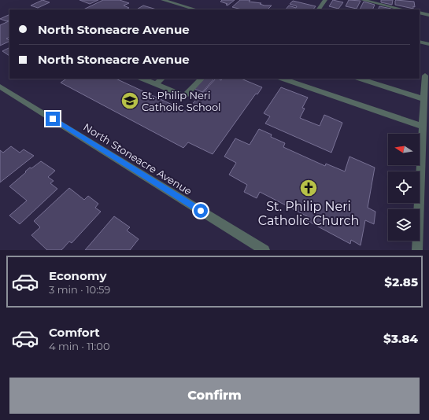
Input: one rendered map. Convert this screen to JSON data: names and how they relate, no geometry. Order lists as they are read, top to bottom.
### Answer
{
  "streets": {
    "street": ["North Stoneacre Avenue"]
  },
  "places": {
    "school or university": ["St. Philip Neri Catholic School"],
    "church": ["St. Philip Neri Catholic Church"]
  },
  "north": "left",
  "page": {
    "banner": ["North Stoneacre Avenue", "North Stoneacre Avenue"],
    "list": [
      {
        "name": "Economy",
        "note": "3 min · 10:59",
        "value": "$2.85"
      },
      {
        "name": "Comfort",
        "note": "4 min · 11:00",
        "value": "$3.84"
      }
    ],
    "buttons": "Confirm"
  }
}
